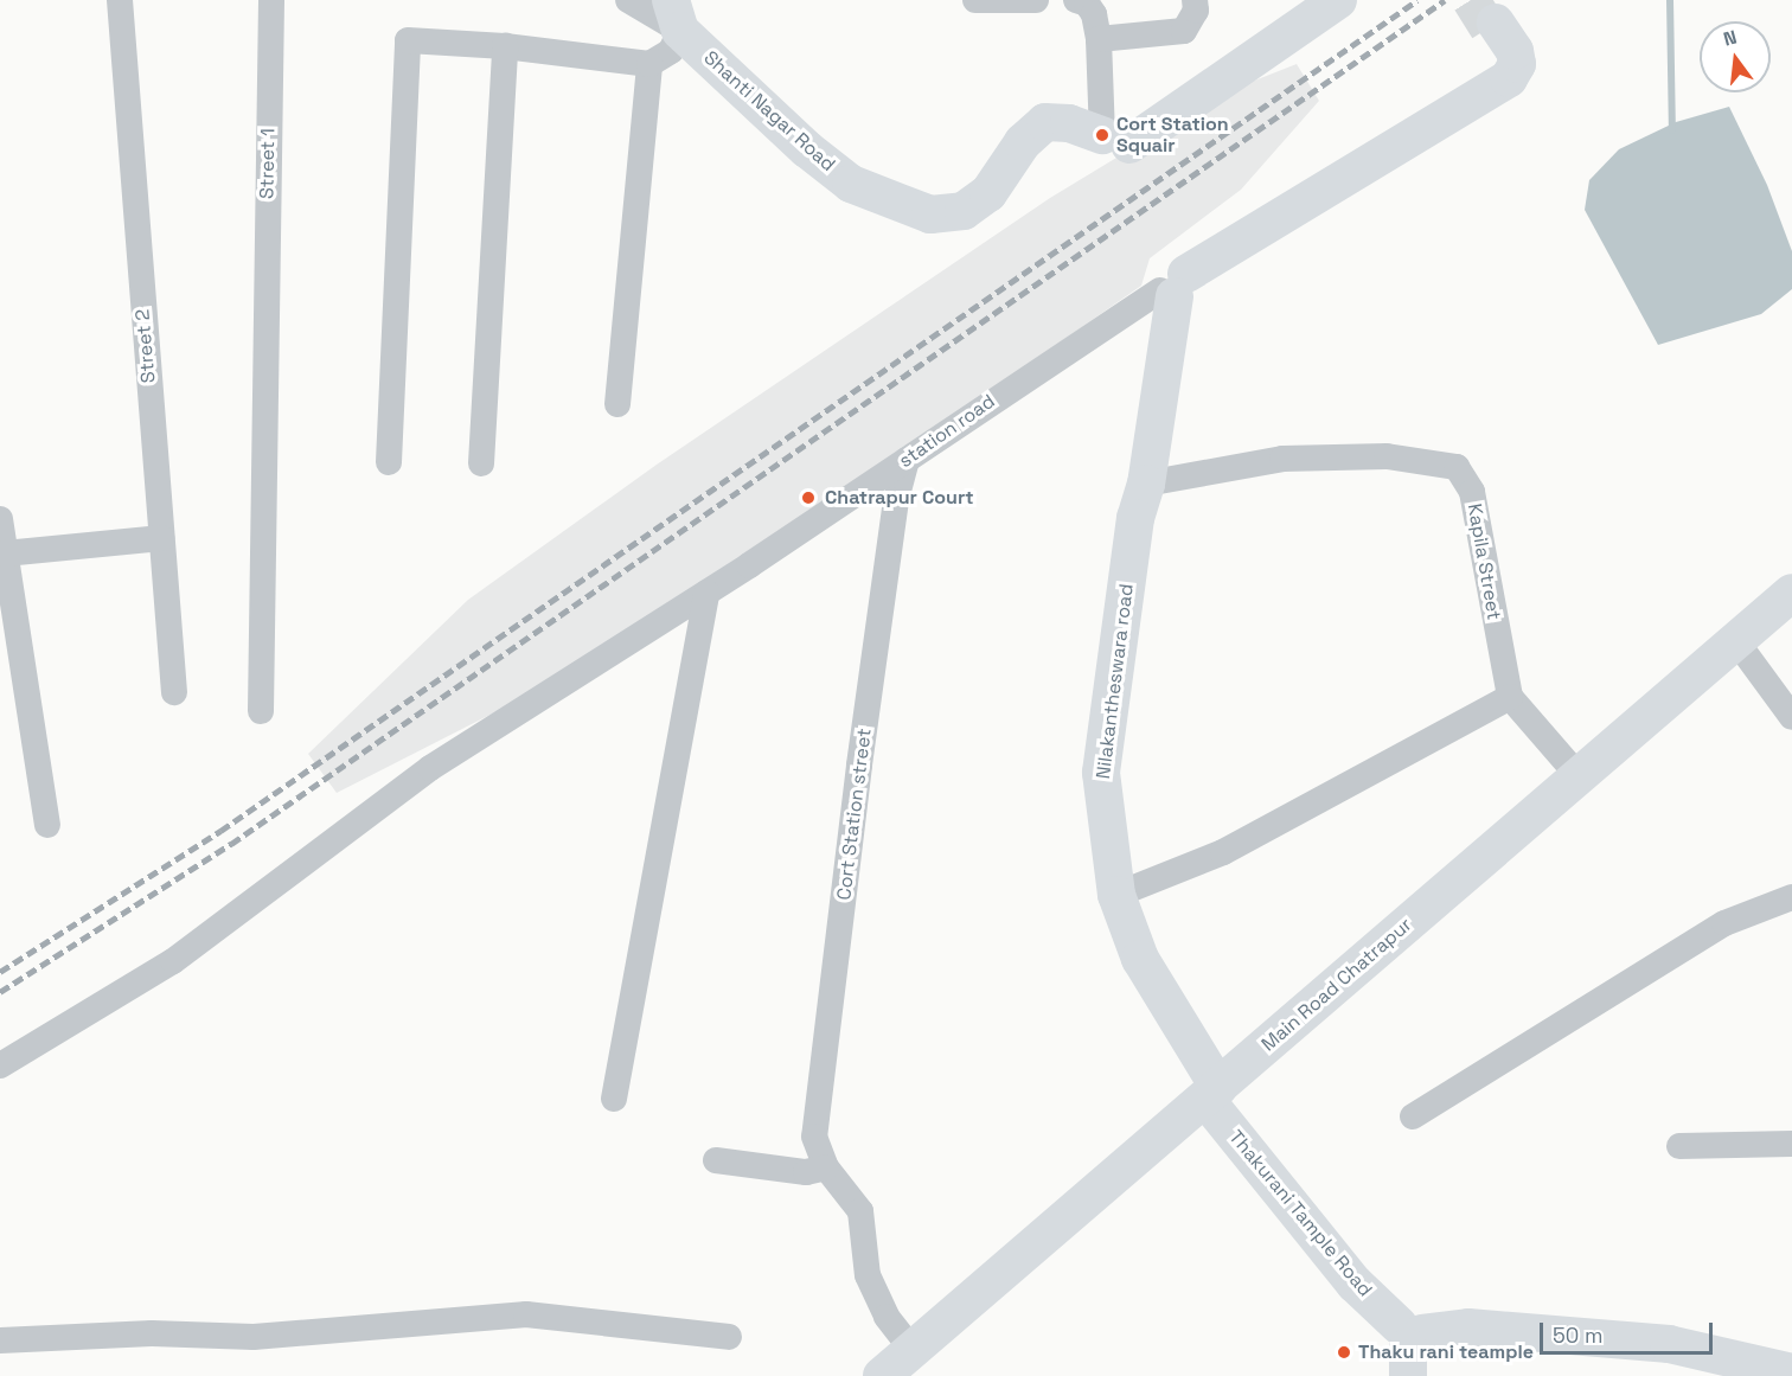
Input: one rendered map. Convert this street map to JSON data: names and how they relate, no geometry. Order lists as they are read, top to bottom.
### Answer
{
  "streets": {
    "street": [
      "Shanti Nagar Road",
      "Street 1",
      "Street 2",
      "station road",
      "Kapila Street",
      "Nilakantheswara road",
      "Cort Station street",
      "Main Road Chatrapur",
      "Thakurani Tample Road"
    ]
  },
  "crossings": [
    ["station road", "Nilakantheswara road"],
    ["station road", "Cort Station street"],
    ["Kapila Street", "Nilakantheswara road"],
    ["Nilakantheswara road", "Main Road Chatrapur"],
    ["Nilakantheswara road", "Thakurani Tample Road"],
    ["Cort Station street", "Main Road Chatrapur"],
    ["Main Road Chatrapur", "Thakurani Tample Road"]
  ],
  "places": ["Cort Station Squair", "Chatrapur Court", "Thaku rani teample"],
  "scale_bar": "50 m",
  "north": "top"
}
